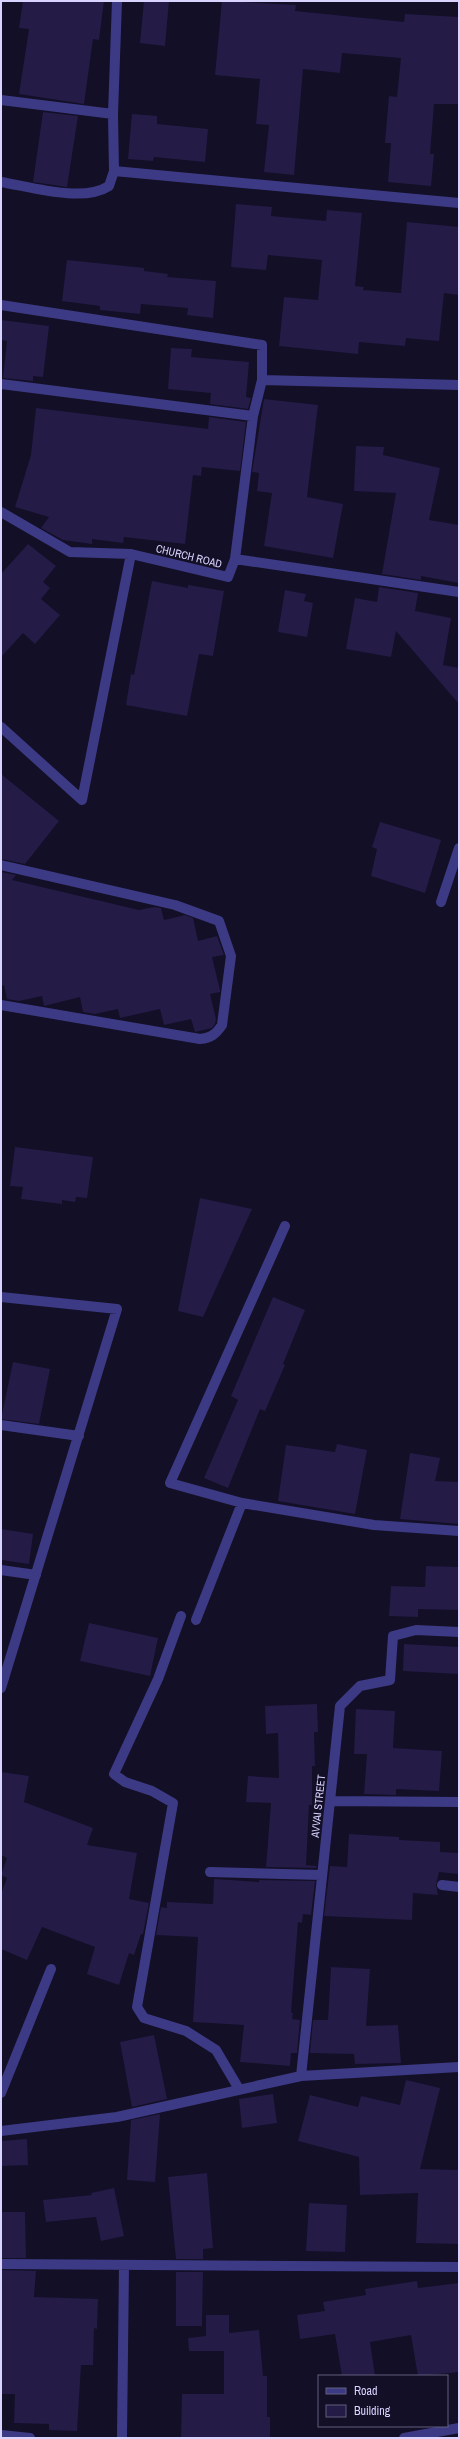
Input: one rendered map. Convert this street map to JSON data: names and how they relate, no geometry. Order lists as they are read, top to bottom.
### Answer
{
  "streets": {
    "street": ["CHURCH ROAD", "AVVAI STREET"]
  },
  "legend": ["Road", "Building"]
}
